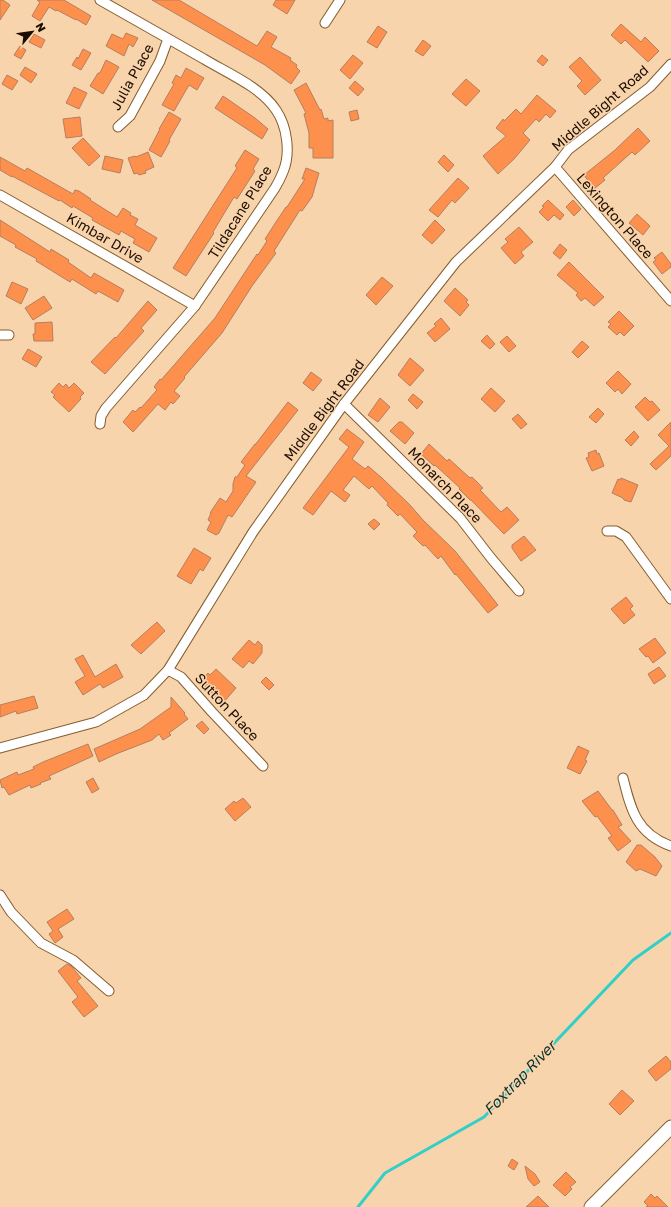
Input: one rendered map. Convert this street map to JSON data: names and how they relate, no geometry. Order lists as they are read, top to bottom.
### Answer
{
  "streets": {
    "street": [
      "Julia Place",
      "Middle Bight Road",
      "Tildacane Place",
      "Lexington Place",
      "Kimbar Drive",
      "Monarch Place",
      "Sutton Place"
    ]
  },
  "crossings": [
    ["Julia Place", "Tildacane Place"],
    ["Middle Bight Road", "Lexington Place"],
    ["Middle Bight Road", "Monarch Place"],
    ["Middle Bight Road", "Sutton Place"],
    ["Tildacane Place", "Kimbar Drive"]
  ],
  "water": ["Foxtrap River"],
  "north": "top right"
}
